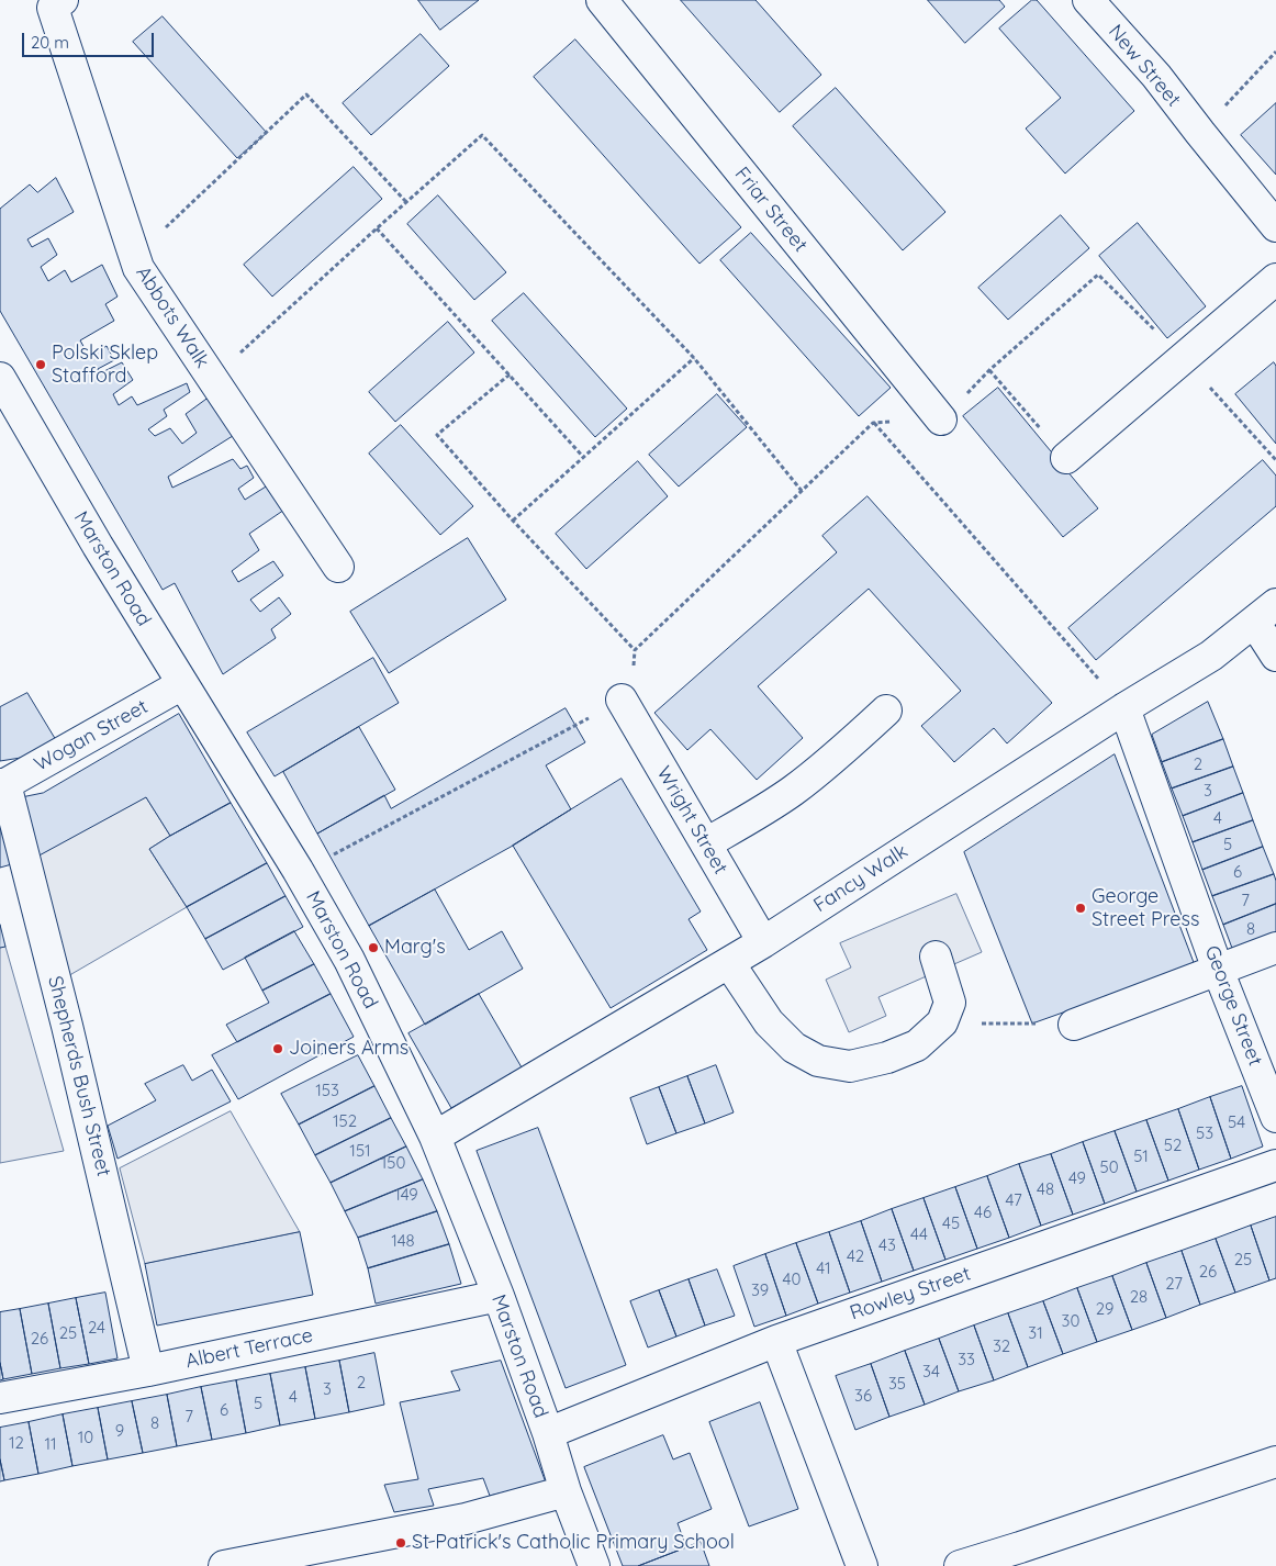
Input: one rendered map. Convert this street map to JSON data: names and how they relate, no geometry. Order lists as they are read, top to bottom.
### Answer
{
  "streets": {
    "street": [
      "New Street",
      "Friar Street",
      "Abbots Walk",
      "Marston Road",
      "Wogan Street",
      "Wright Street",
      "Fancy Walk",
      "George Street",
      "Shepherds Bush Street",
      "Rowley Street",
      "Albert Terrace"
    ]
  },
  "crossings": [
    ["Marston Road", "Wogan Street"],
    ["Marston Road", "Fancy Walk"],
    ["Marston Road", "Rowley Street"],
    ["Marston Road", "Albert Terrace"],
    ["Wogan Street", "Shepherds Bush Street"],
    ["Wright Street", "Fancy Walk"],
    ["Fancy Walk", "George Street"],
    ["Shepherds Bush Street", "Albert Terrace"]
  ],
  "places": [
    "Polski Sklep Stafford",
    "George Street Press",
    "Marg's",
    "Joiners Arms",
    "St Patrick's Catholic Primary School"
  ],
  "house_numbers": [
    "2",
    "3",
    "4",
    "5",
    "6",
    "7",
    "8",
    "153",
    "152",
    "54",
    "53",
    "52",
    "151",
    "51",
    "150",
    "50",
    "49",
    "48",
    "149",
    "47",
    "46",
    "45",
    "44",
    "148",
    "43",
    "42",
    "25",
    "41",
    "26",
    "40",
    "27",
    "39",
    "28",
    "29",
    "30",
    "24",
    "25",
    "31",
    "26",
    "32",
    "33",
    "34",
    "2",
    "35",
    "3",
    "36",
    "4",
    "5",
    "6",
    "7",
    "8",
    "9",
    "10",
    "12",
    "11"
  ],
  "scale_bar": "20 m"
}
